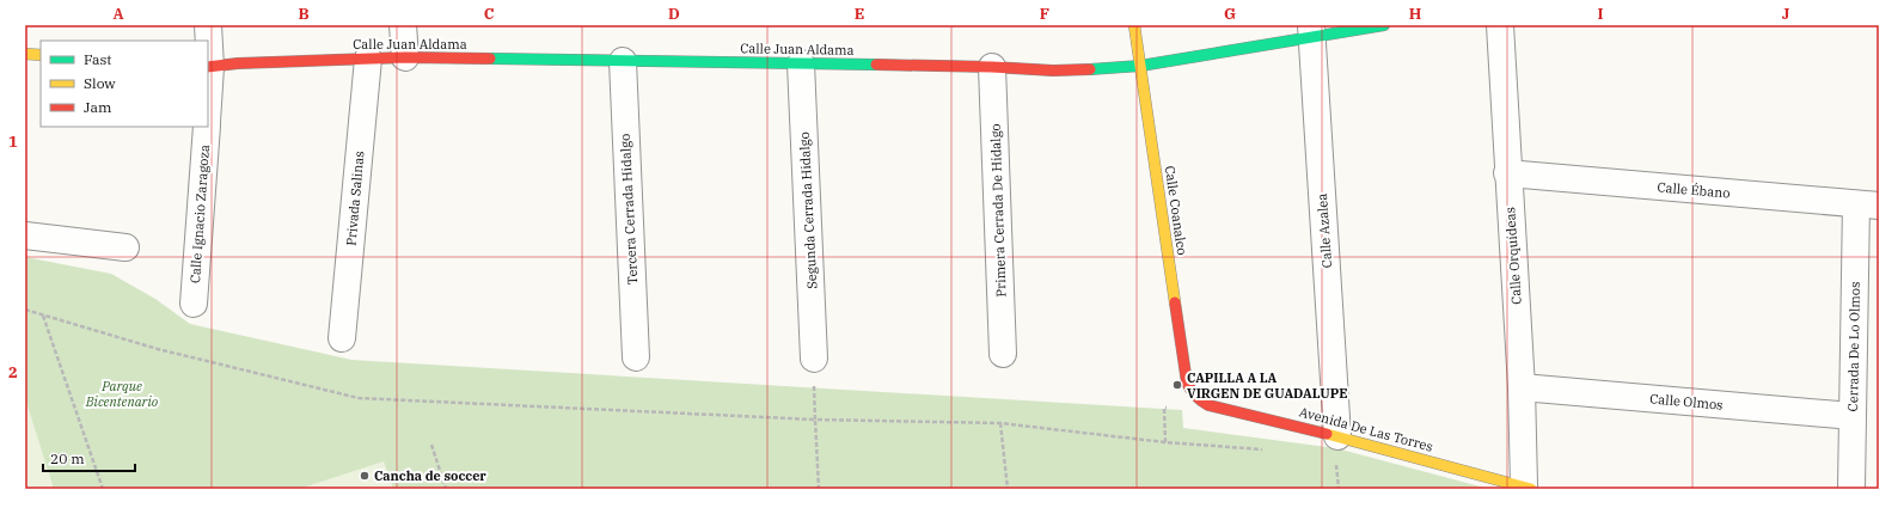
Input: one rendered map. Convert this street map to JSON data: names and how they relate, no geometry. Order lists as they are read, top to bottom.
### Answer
{
  "streets": {
    "street": [
      "Calle Juan Aldama",
      "Calle Ébano",
      "Privada Salinas",
      "Tercera Cerrada Hidalgo",
      "Segunda Cerrada Hidalgo",
      "Primera Cerrada De Hidalgo",
      "Calle Coanalco",
      "Calle Ignacio Zaragoza",
      "Calle Azalea",
      "Calle Orquídeas",
      "Cerrada De Lo Olmos",
      "Calle Olmos",
      "Avenida De Las Torres"
    ]
  },
  "crossings": [
    ["Calle Juan Aldama", "Privada Salinas"],
    ["Calle Juan Aldama", "Tercera Cerrada Hidalgo"],
    ["Calle Juan Aldama", "Segunda Cerrada Hidalgo"],
    ["Calle Juan Aldama", "Primera Cerrada De Hidalgo"],
    ["Calle Juan Aldama", "Calle Coanalco"],
    ["Calle Juan Aldama", "Calle Azalea"],
    ["Calle Ébano", "Calle Orquídeas"],
    ["Calle Ébano", "Cerrada De Lo Olmos"],
    ["Calle Coanalco", "Avenida De Las Torres"],
    ["Calle Azalea", "Avenida De Las Torres"],
    ["Calle Orquídeas", "Calle Olmos"],
    ["Calle Orquídeas", "Avenida De Las Torres"],
    ["Cerrada De Lo Olmos", "Calle Olmos"]
  ],
  "parks": ["Parque Bicentenario"],
  "places": ["CAPILLA A LA VIRGEN DE GUADALUPE", "Cancha de soccer"],
  "legend": ["Fast", "Slow", "Jam"],
  "scale_bar": "20 m",
  "grid": {
    "columns": [
      "A",
      "B",
      "C",
      "D",
      "E",
      "F",
      "G",
      "H",
      "I",
      "J"
    ],
    "rows": ["1", "2"]
  }
}
